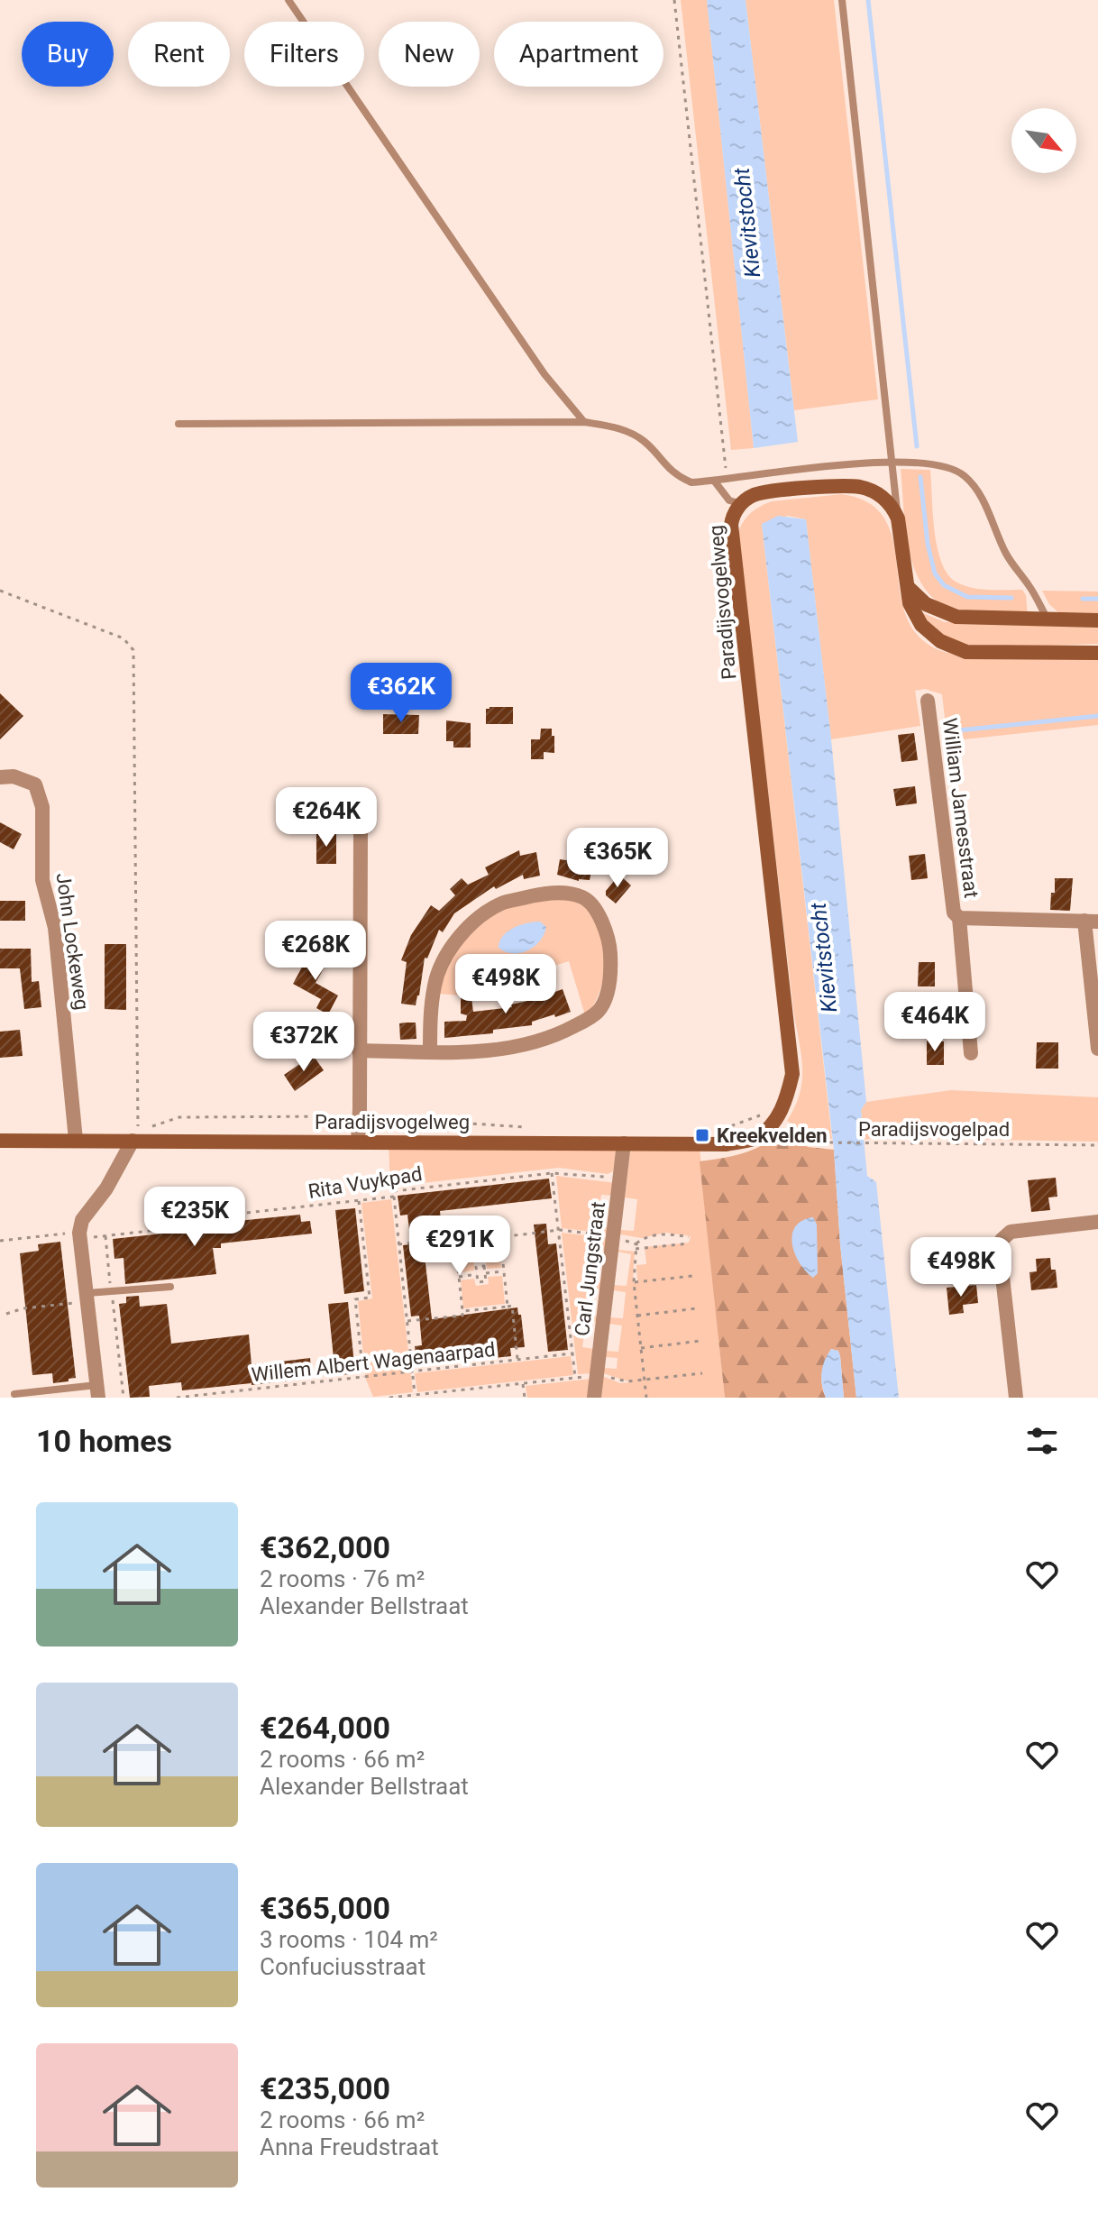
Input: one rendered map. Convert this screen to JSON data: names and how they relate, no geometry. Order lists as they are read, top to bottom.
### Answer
{
  "streets": {
    "street": [
      "Paradijsvogelweg",
      "William Jamesstraat",
      "John Lockeweg",
      "Carl Jungstraat"
    ],
    "path": ["Paradijsvogelpad", "Rita Vuykpad", "Willem Albert Wagenaarpad"]
  },
  "crossings": [
    ["Paradijsvogelweg", "John Lockeweg"],
    ["Paradijsvogelweg", "Paradijsvogelpad"],
    ["Paradijsvogelweg", "Carl Jungstraat"],
    ["Rita Vuykpad", "Carl Jungstraat"],
    ["Carl Jungstraat", "Willem Albert Wagenaarpad"]
  ],
  "water": ["Kievitstocht"],
  "places": {
    "transit": ["Kreekvelden"]
  },
  "north": "bottom right",
  "page": {
    "chip": [
      "Buy",
      "Rent",
      "Filters",
      "New",
      "Apartment"
    ],
    "price": [
      "€362K",
      "€264K",
      "€365K",
      "€268K",
      "€498K",
      "€464K",
      "€372K",
      "€235K",
      "€291K",
      "€498K"
    ],
    "heading": "10 homes",
    "list": [
      {
        "name": "€362,000",
        "note": "2 rooms · 76 m² · Alexander Bellstraat"
      },
      {
        "name": "€264,000",
        "note": "2 rooms · 66 m² · Alexander Bellstraat"
      },
      {
        "name": "€365,000",
        "note": "3 rooms · 104 m² · Confuciusstraat"
      },
      {
        "name": "€235,000",
        "note": "2 rooms · 66 m² · Anna Freudstraat"
      }
    ]
  }
}
